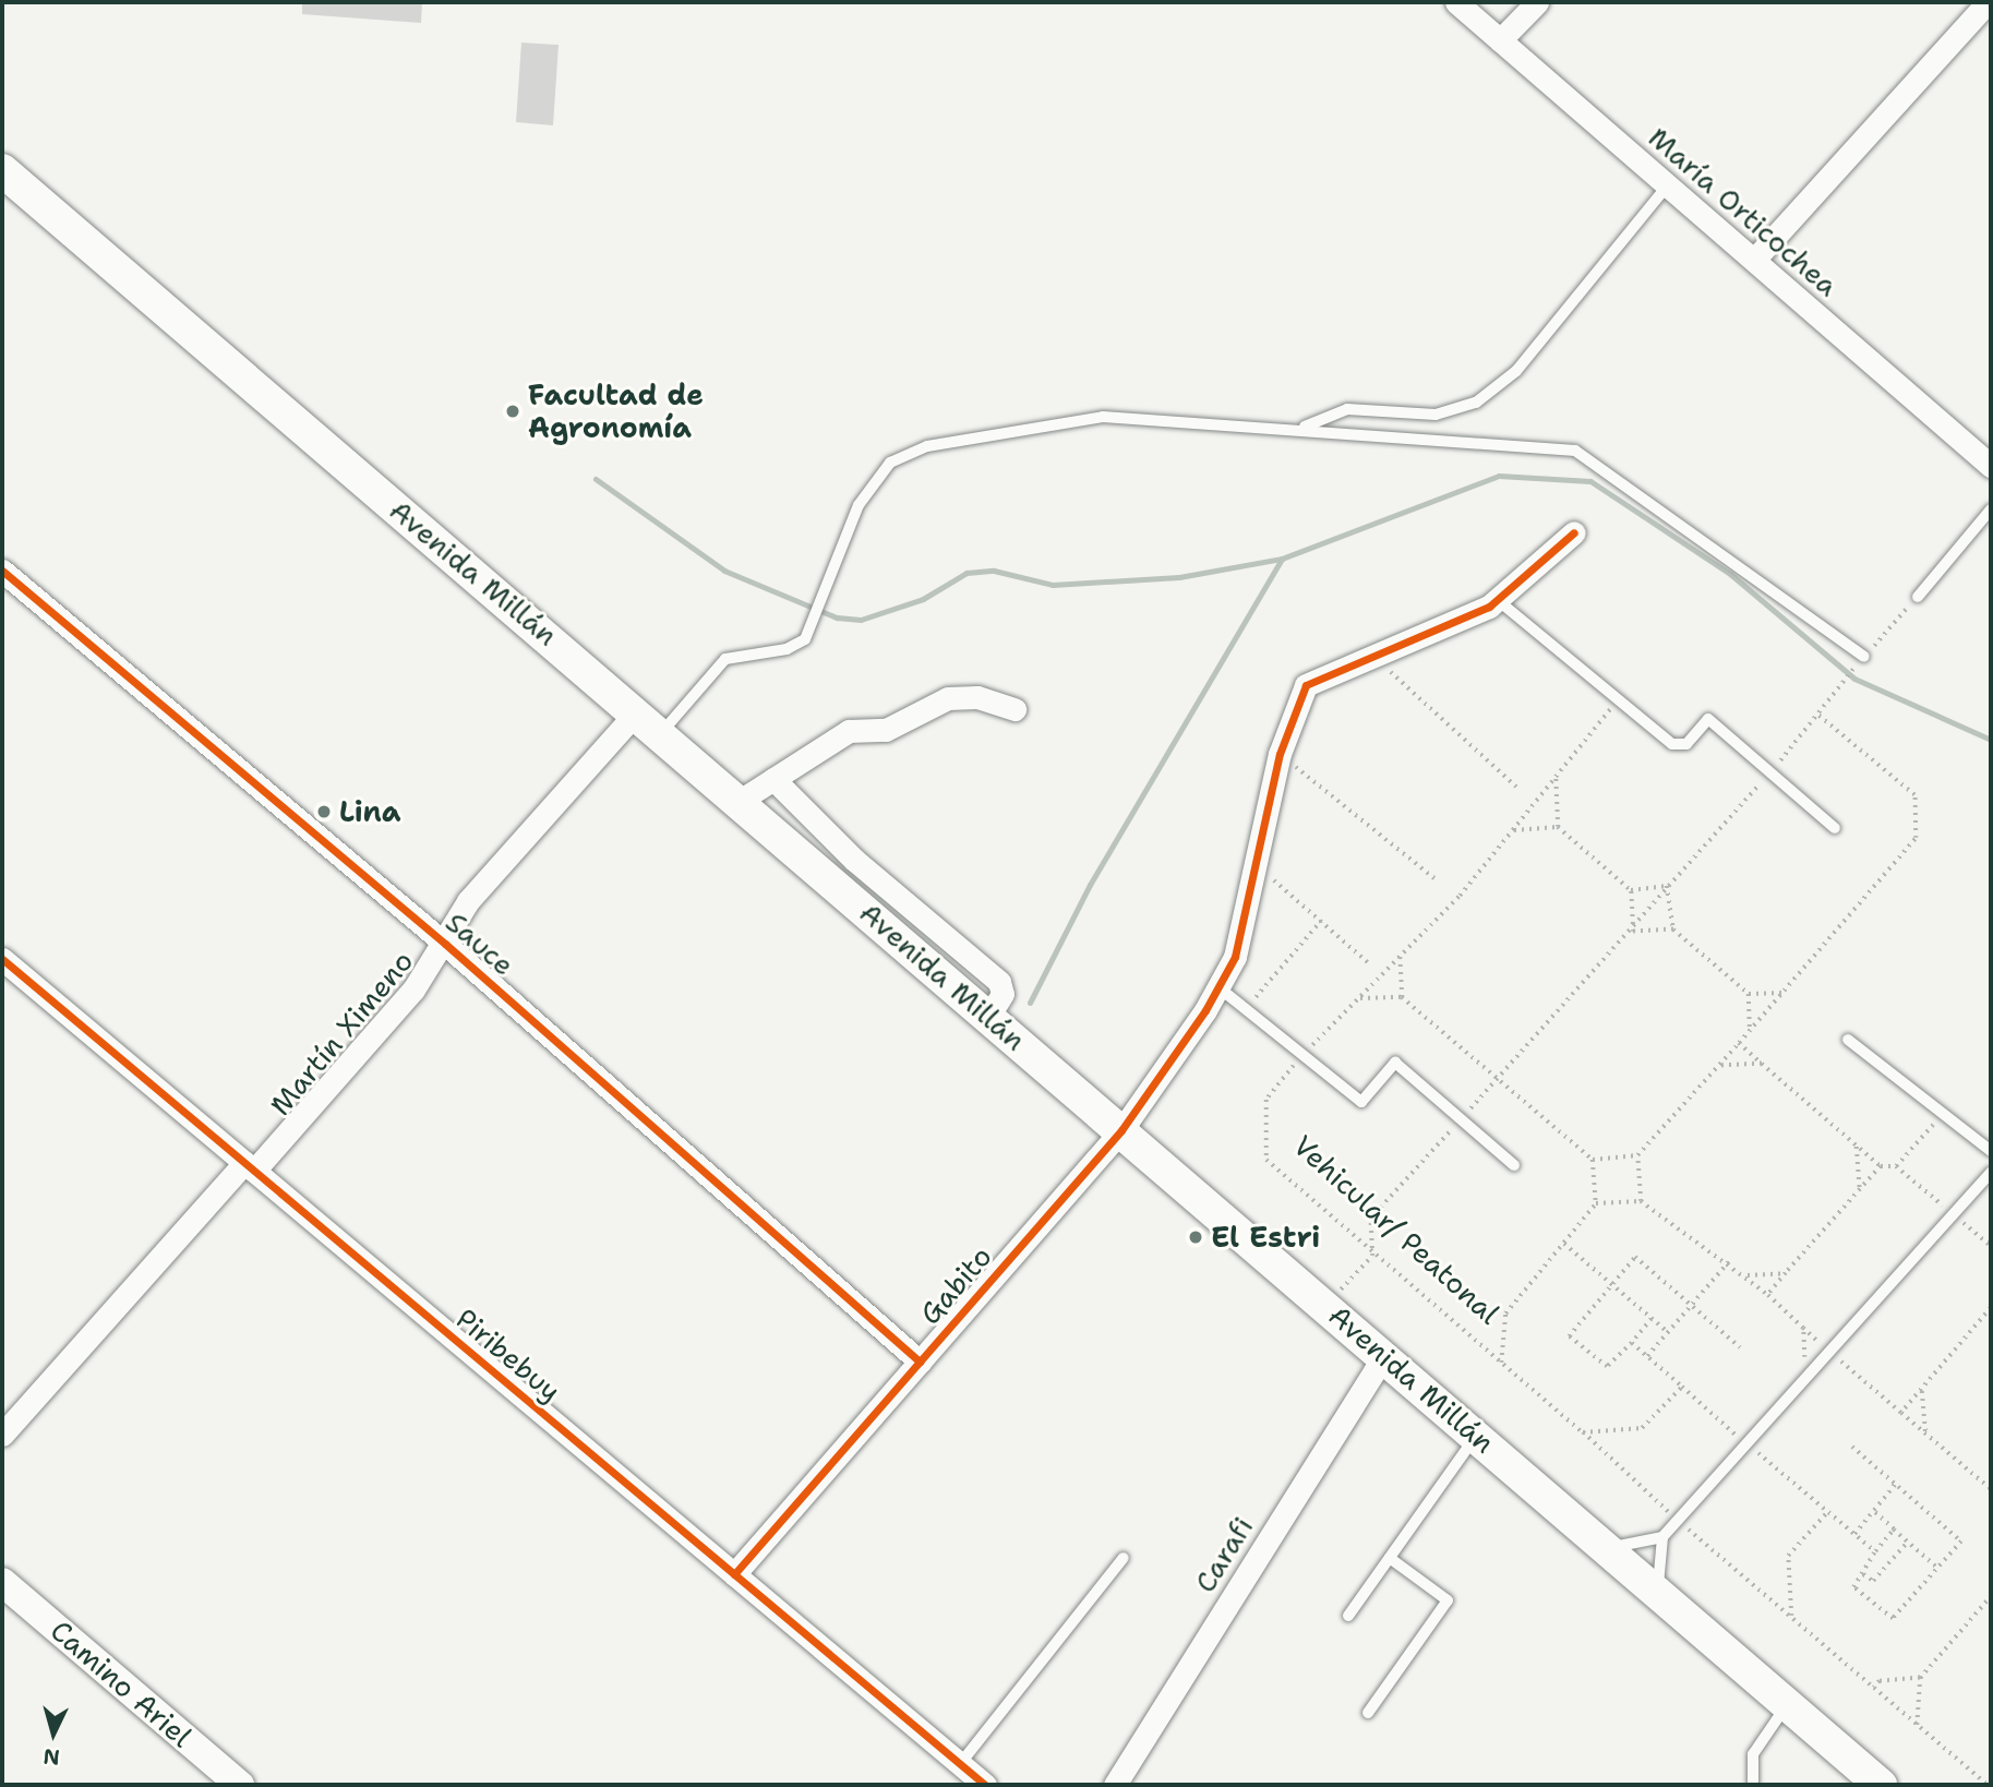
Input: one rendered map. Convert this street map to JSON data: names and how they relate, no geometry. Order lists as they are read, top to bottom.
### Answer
{
  "streets": {
    "main road": ["Avenida Millán"],
    "street": [
      "María Orticochea",
      "Sauce",
      "Martín Ximeno",
      "Gabito",
      "Piribebuy",
      "Carafi",
      "Camino Ariel"
    ],
    "path": ["Vehicular/ Peatonal"]
  },
  "crossings": [
    ["Avenida Millán", "Martín Ximeno"],
    ["Avenida Millán", "Gabito"],
    ["Avenida Millán", "Carafi"],
    ["Sauce", "Martín Ximeno"],
    ["Sauce", "Gabito"],
    ["Martín Ximeno", "Piribebuy"],
    ["Gabito", "Piribebuy"]
  ],
  "places": ["Facultad de Agronomía", "Lina", "El Estri"],
  "north": "bottom"
}
